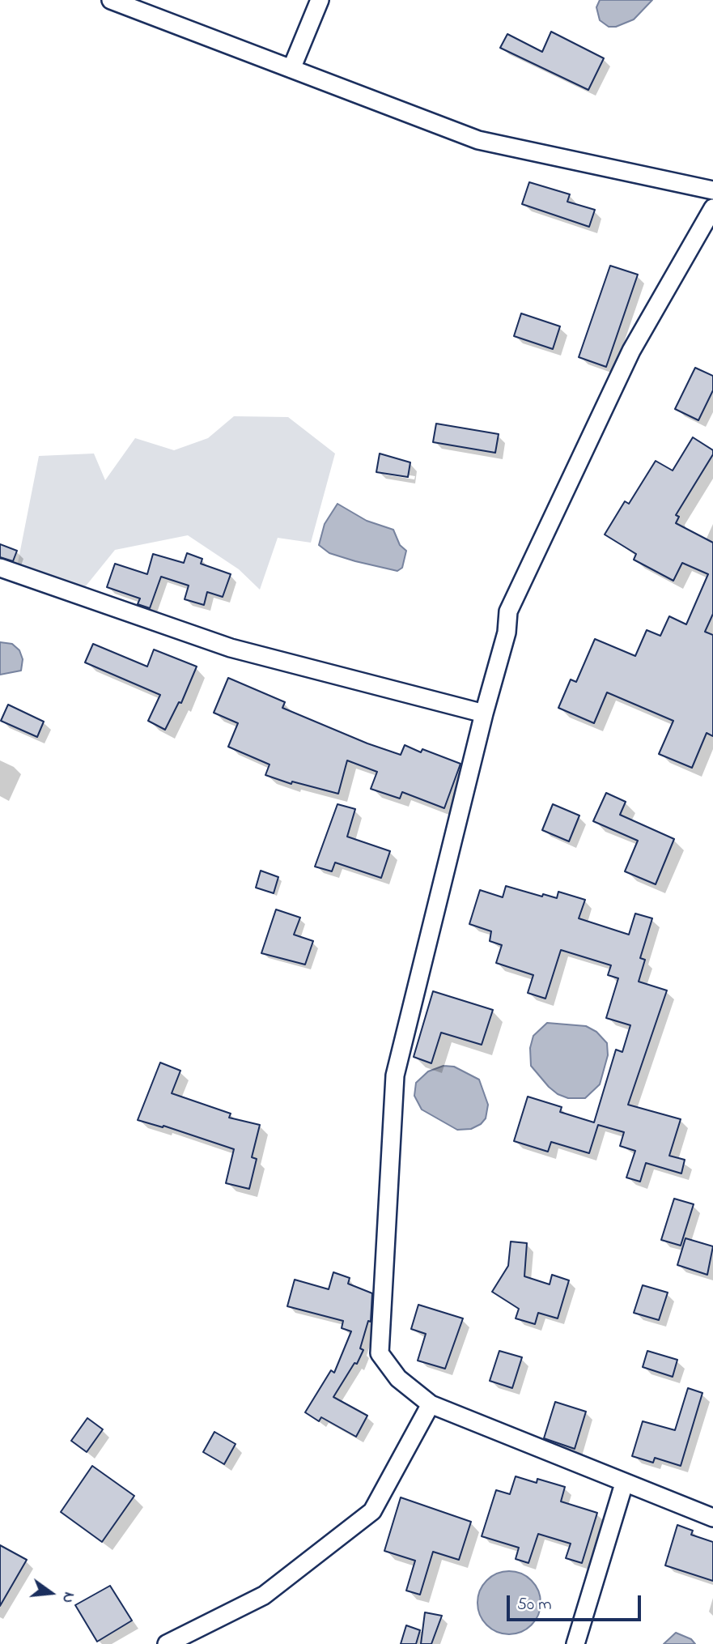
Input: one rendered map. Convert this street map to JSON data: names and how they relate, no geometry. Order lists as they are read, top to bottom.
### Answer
{
  "scale_bar": "50 m",
  "north": "right"
}
